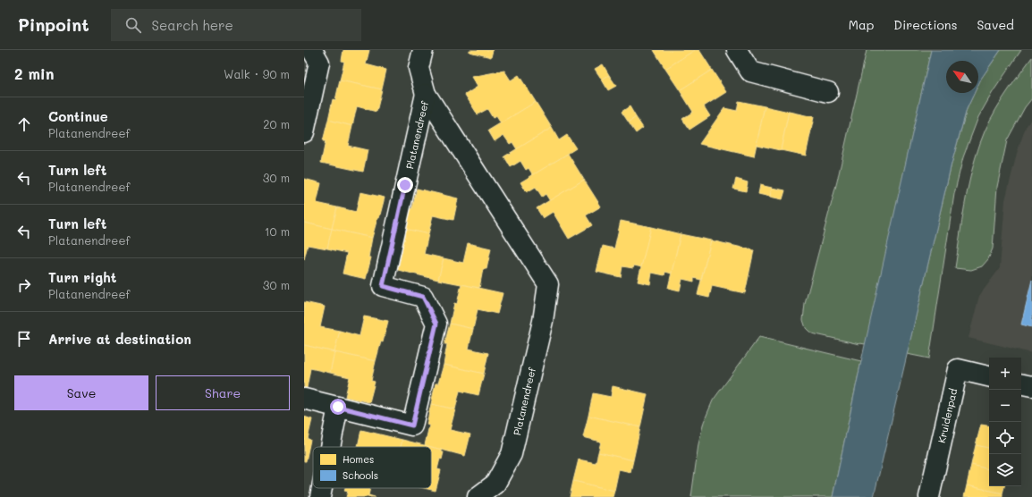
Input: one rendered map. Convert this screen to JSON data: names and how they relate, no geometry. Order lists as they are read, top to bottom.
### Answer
{
  "streets": {
    "street": ["Platanendreef", "Kruidenpad"]
  },
  "legend": ["Homes", "Schools"],
  "north": "top left",
  "page": {
    "header": "Pinpoint",
    "search": "Search here",
    "nav": ["Map", "Directions", "Saved"],
    "heading": ["2 min", "Walk · 90 m"],
    "list": [
      ["Continue", "Platanendreef", "20 m"],
      ["Turn left", "Platanendreef", "30 m"],
      ["Turn left", "Platanendreef", "10 m"],
      ["Turn right", "Platanendreef", "30 m"],
      "Arrive at destination"
    ],
    "map_buttons": ["+", "−"],
    "buttons": ["Save", "Share"]
  }
}
